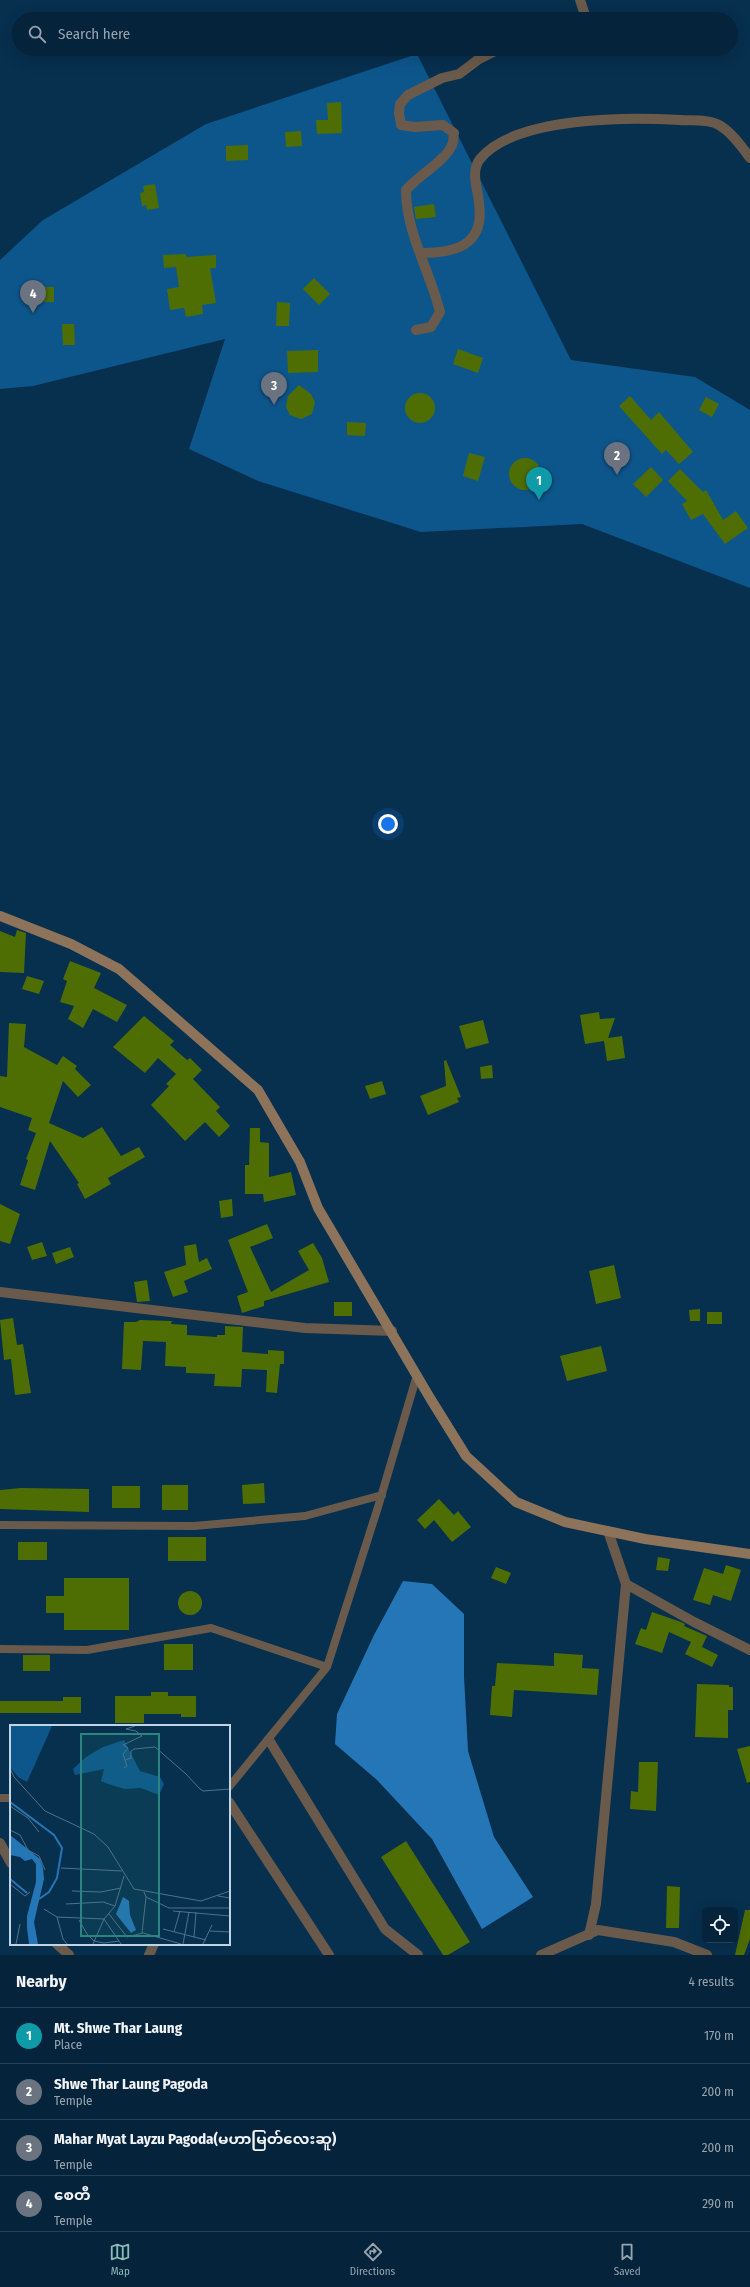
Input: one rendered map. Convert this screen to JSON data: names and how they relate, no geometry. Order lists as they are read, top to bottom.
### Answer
{
  "page": {
    "search": "Search here",
    "pins": [
      "4",
      "3",
      "2",
      "1"
    ],
    "heading": ["Nearby", "4 results"],
    "list": [
      {
        "mark": "1",
        "name": "Mt. Shwe Thar Laung",
        "note": "Place",
        "value": "170 m"
      },
      {
        "mark": "2",
        "name": "Shwe Thar Laung Pagoda",
        "note": "Temple",
        "value": "200 m"
      },
      {
        "mark": "3",
        "name": "Mahar Myat Layzu Pagoda(မဟာမြတ်လေးဆူ)",
        "note": "Temple",
        "value": "200 m"
      },
      {
        "mark": "4",
        "name": "စေတီ",
        "note": "Temple",
        "value": "290 m"
      }
    ],
    "nav": ["Map", "Directions", "Saved"]
  }
}
